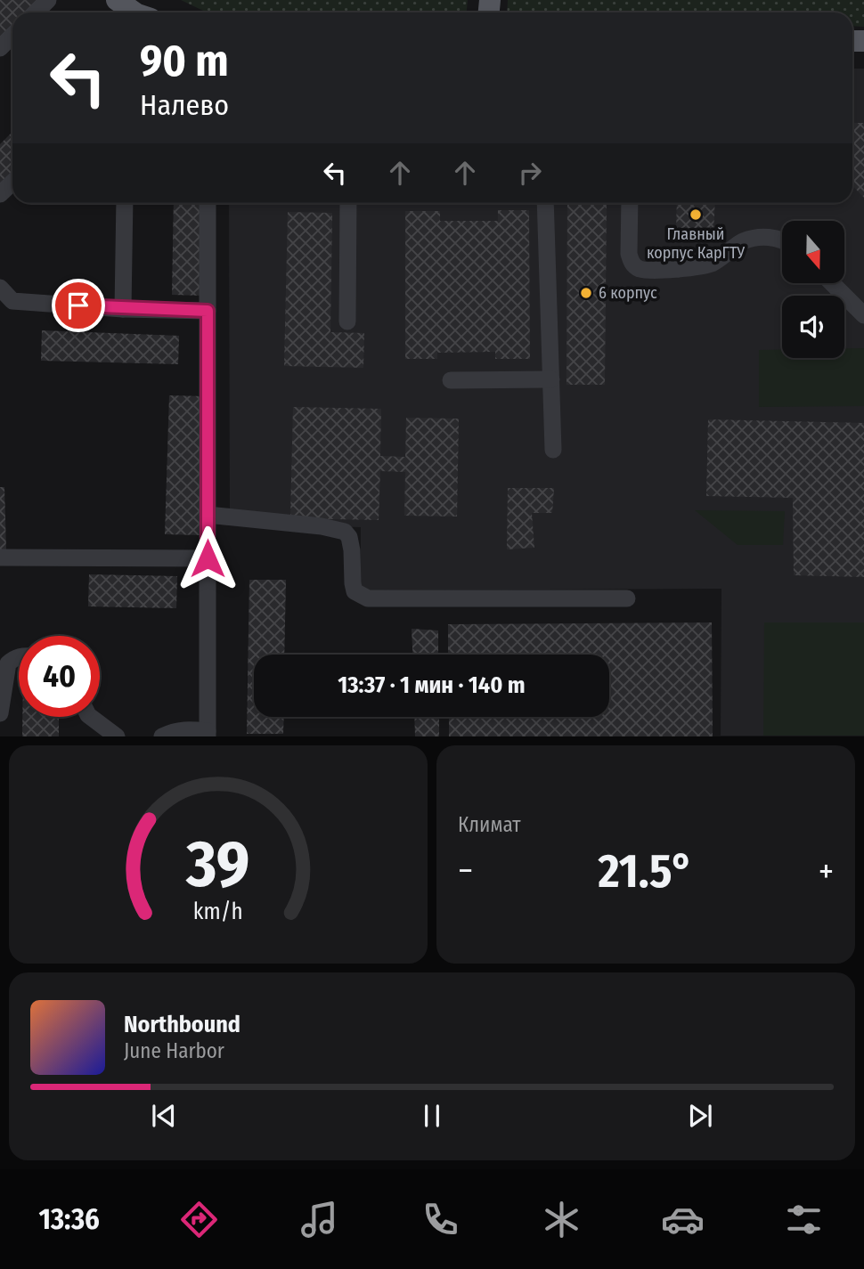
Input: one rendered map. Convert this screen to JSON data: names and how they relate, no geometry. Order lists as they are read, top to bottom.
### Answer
{
  "places": ["Главный корпус КарГТУ", "6 корпус"],
  "north": "bottom",
  "page": {
    "turn": ["90 m", "Налево"],
    "limit": "40",
    "trip": "13:37 · 1 мин · 140 m",
    "tile": "Климат",
    "heat": ["−", "21.5°", "+"],
    "song": ["Northbound", "June Harbor"],
    "tabs": "13:36",
    "gauge": ["39", "km/h"]
  }
}
